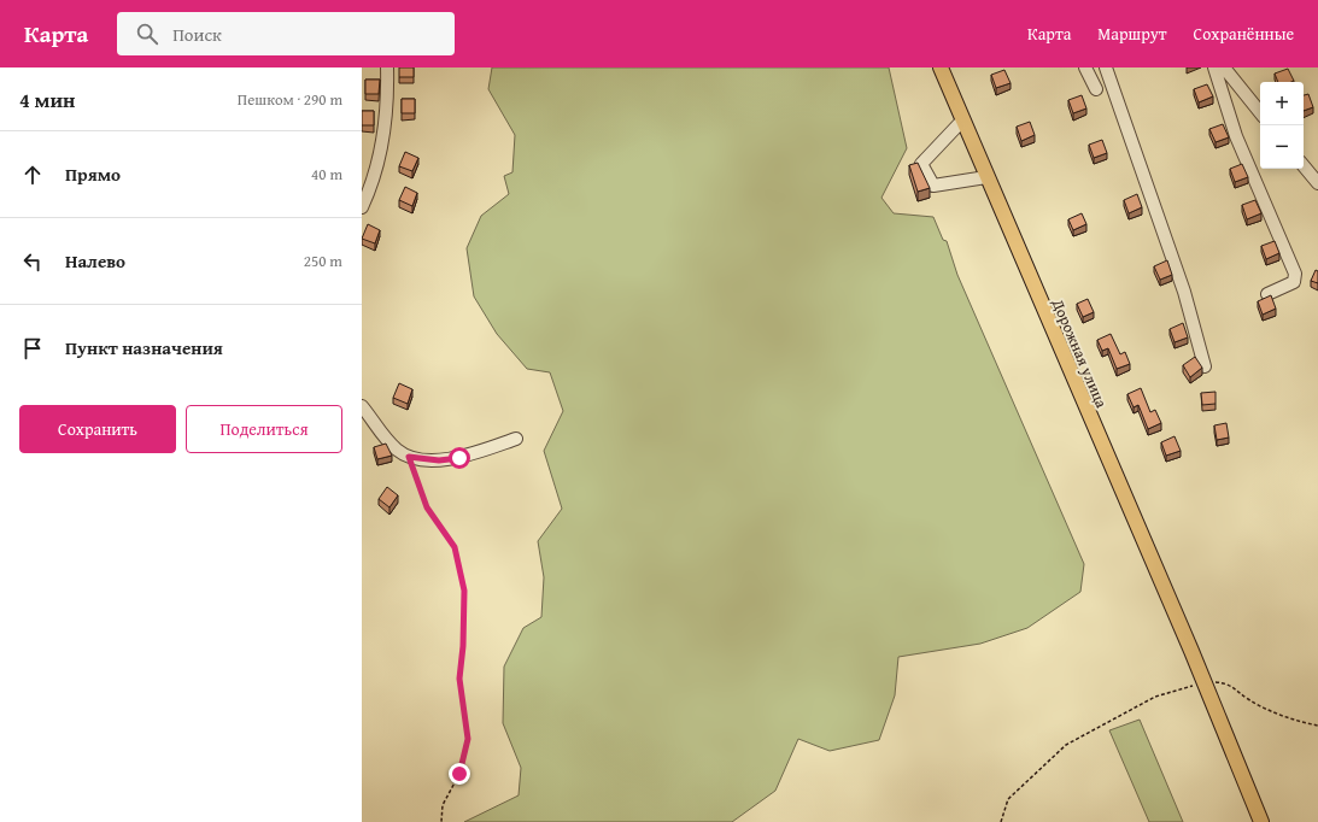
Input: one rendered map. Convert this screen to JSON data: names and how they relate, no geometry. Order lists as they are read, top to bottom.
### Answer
{
  "streets": {
    "main road": ["Дорожная улица"]
  },
  "page": {
    "header": "Карта",
    "search": "Поиск",
    "nav": ["Карта", "Маршрут", "Сохранённые"],
    "heading": ["4 мин", "Пешком · 290 m"],
    "map_buttons": ["+", "−"],
    "list": [
      ["Прямо", "40 m"],
      ["Налево", "250 m"],
      "Пункт назначения"
    ],
    "buttons": ["Сохранить", "Поделиться"]
  }
}
